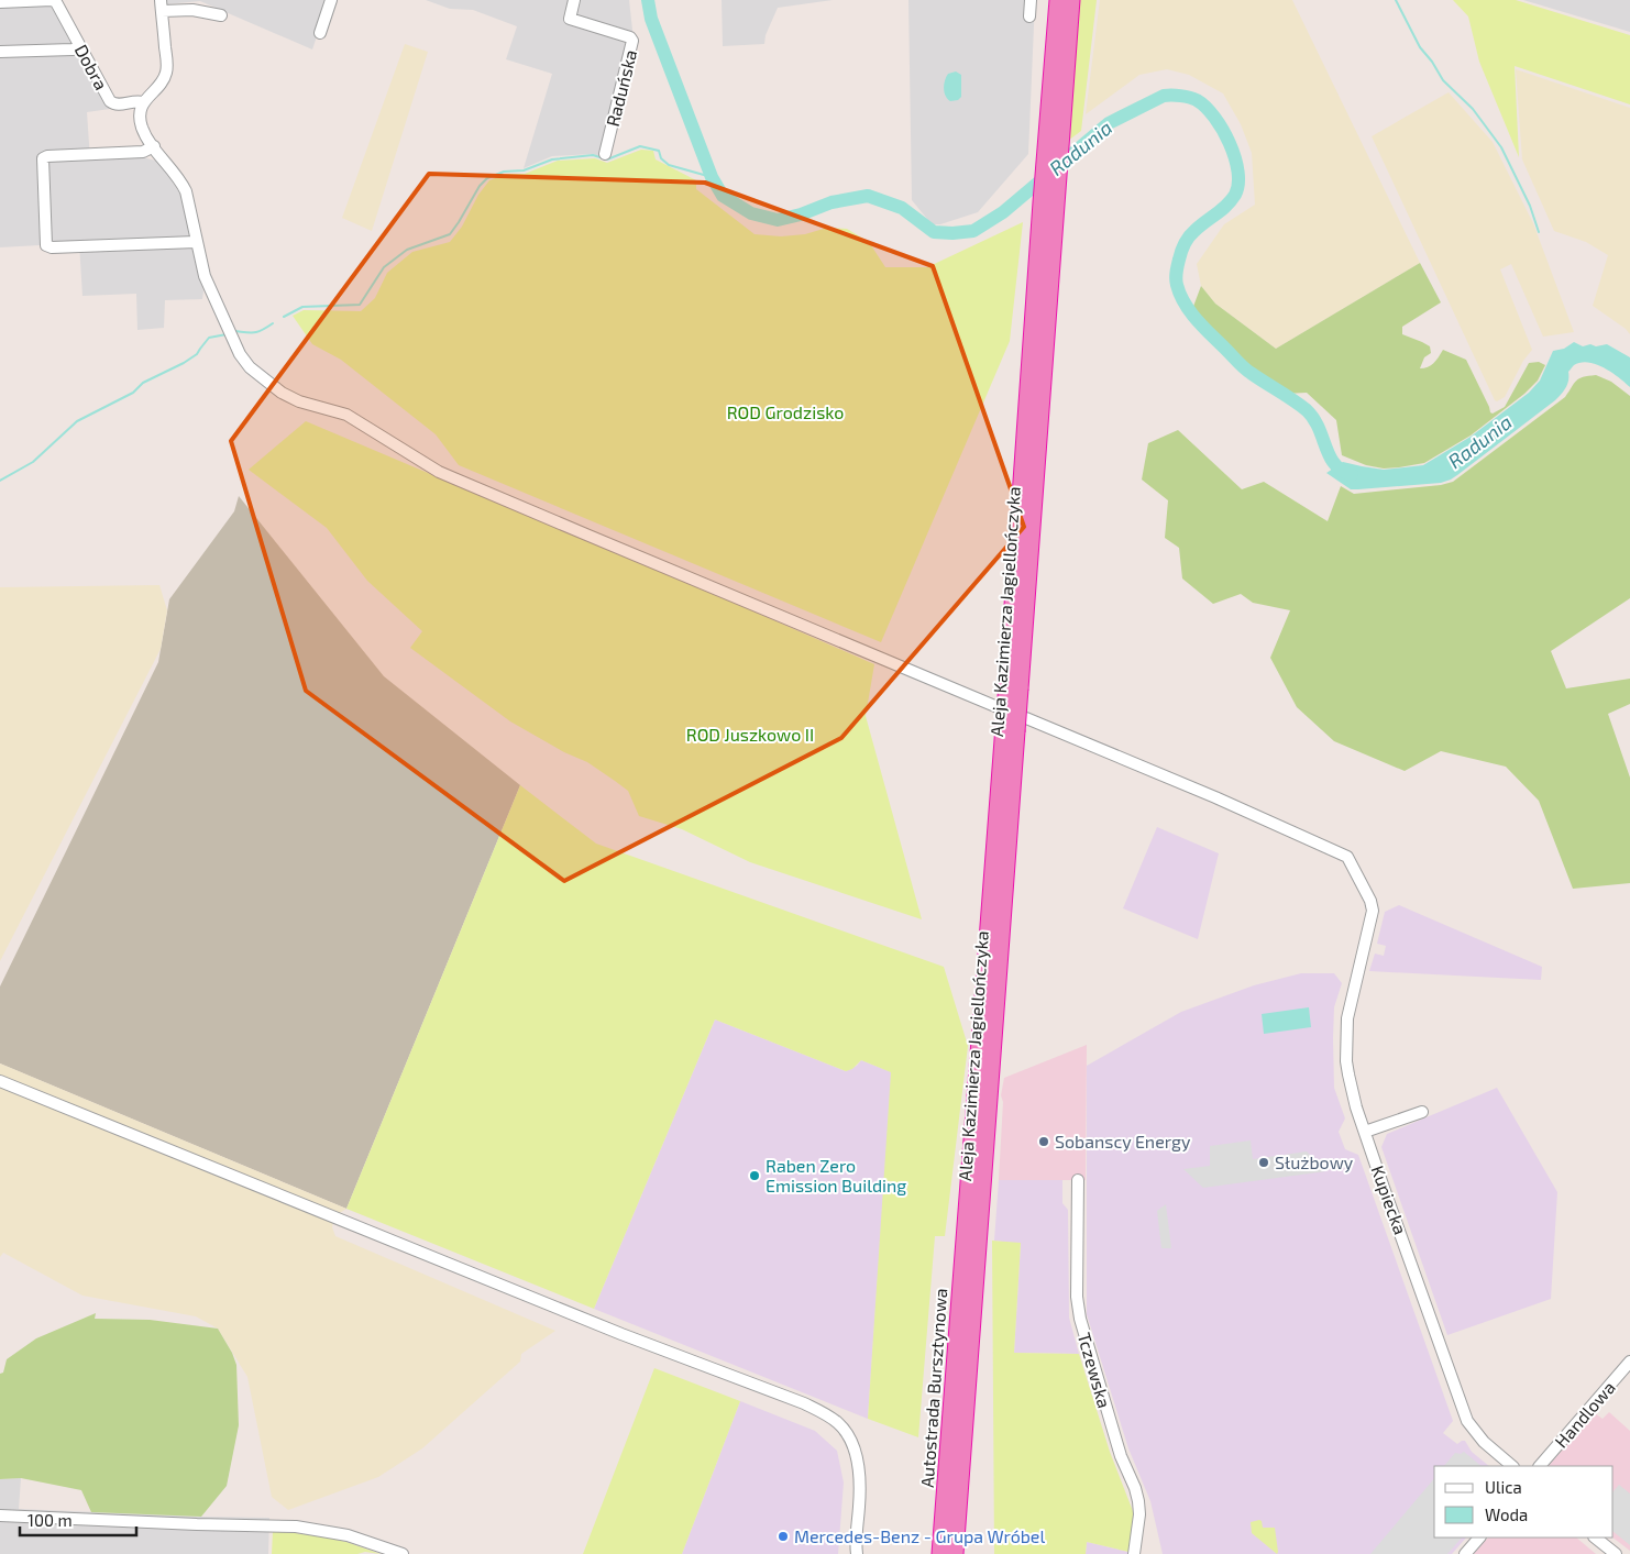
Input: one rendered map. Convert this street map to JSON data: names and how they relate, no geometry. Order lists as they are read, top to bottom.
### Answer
{
  "streets": {
    "highway": ["Aleja Kazimierza Jagiellończyka", "Autostrada Bursztynowa"],
    "street": [
      "Dobra",
      "Raduńska",
      "Kupiecka",
      "Tczewska",
      "Handlowa"
    ]
  },
  "crossings": [
    ["Aleja Kazimierza Jagiellończyka", "Kupiecka"],
    ["Aleja Kazimierza Jagiellończyka", "Autostrada Bursztynowa"]
  ],
  "water": ["Radunia"],
  "parks": ["ROD Grodzisko", "ROD Juszkowo II"],
  "places": [
    "Sobanscy Energy",
    "Służbowy",
    "Raben Zero Emission Building",
    "Mercedes-Benz - Grupa Wróbel"
  ],
  "legend": ["Ulica", "Woda"],
  "scale_bar": "100 m"
}
